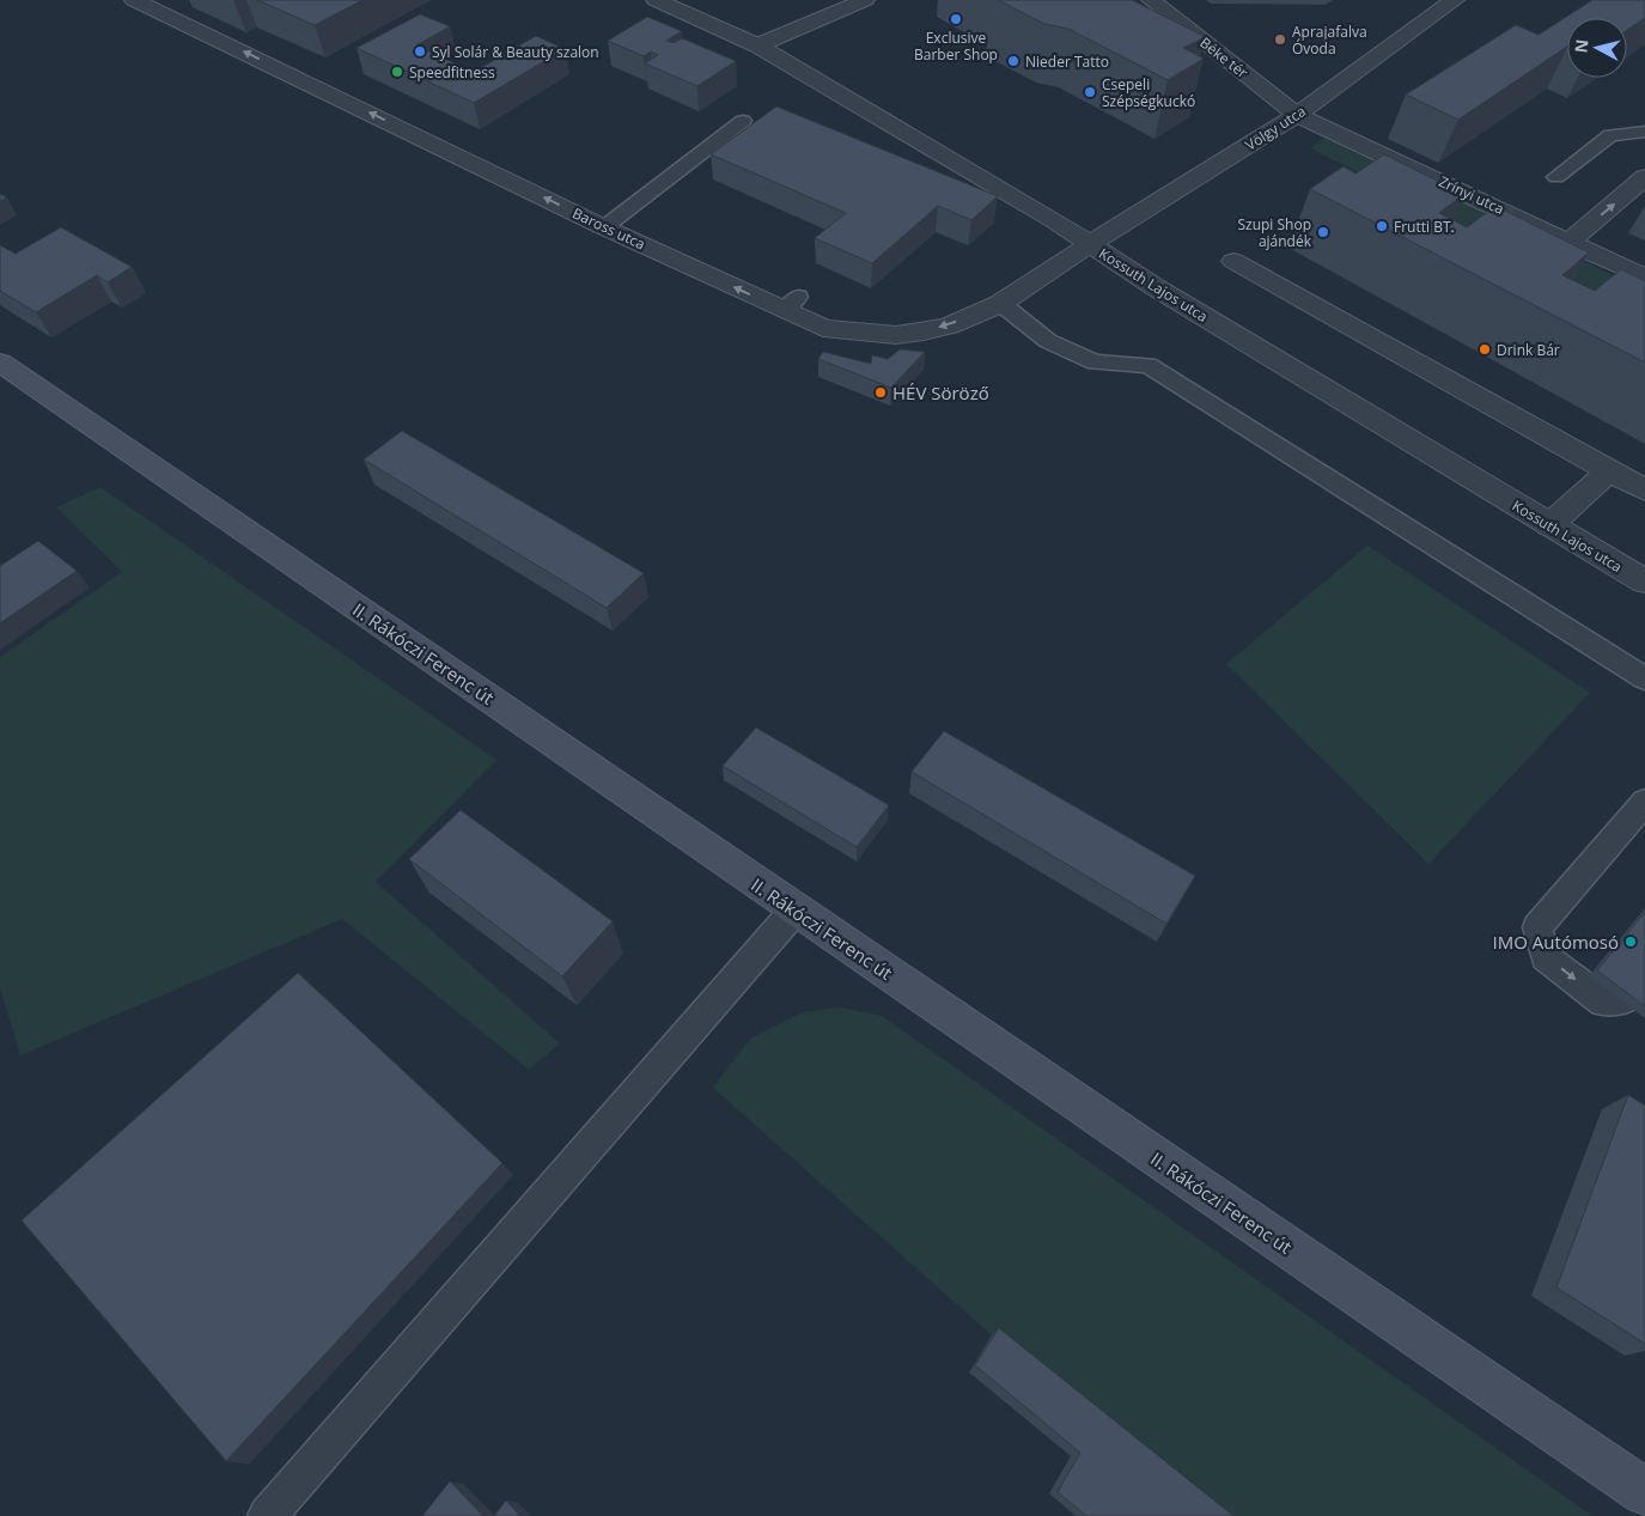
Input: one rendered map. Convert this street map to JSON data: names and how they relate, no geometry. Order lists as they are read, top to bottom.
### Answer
{
  "streets": {
    "main road": ["II. Rákóczi Ferenc út"],
    "street": [
      "Béke tér",
      "Völgy utca",
      "Zrínyi utca",
      "Baross utca",
      "Kossuth Lajos utca"
    ]
  },
  "crossings": [
    ["Béke tér", "Völgy utca"],
    ["Béke tér", "Zrínyi utca"],
    ["Völgy utca", "Zrínyi utca"],
    ["Völgy utca", "Baross utca"],
    ["Völgy utca", "Kossuth Lajos utca"],
    ["Baross utca", "Kossuth Lajos utca"]
  ],
  "one_way": ["Baross utca"],
  "places": [
    "Exclusive Barber Shop",
    "Aprajafalva Óvoda",
    "Syl Solár & Beauty szalon",
    "Nieder Tatto",
    "Speedfitness",
    "Csepeli Szépségkuckó",
    "Frutti BT.",
    "Szupi Shop ajándék",
    "Drink Bár",
    "HÉV Söröző",
    "IMO Autómosó"
  ],
  "north": "left"
}
